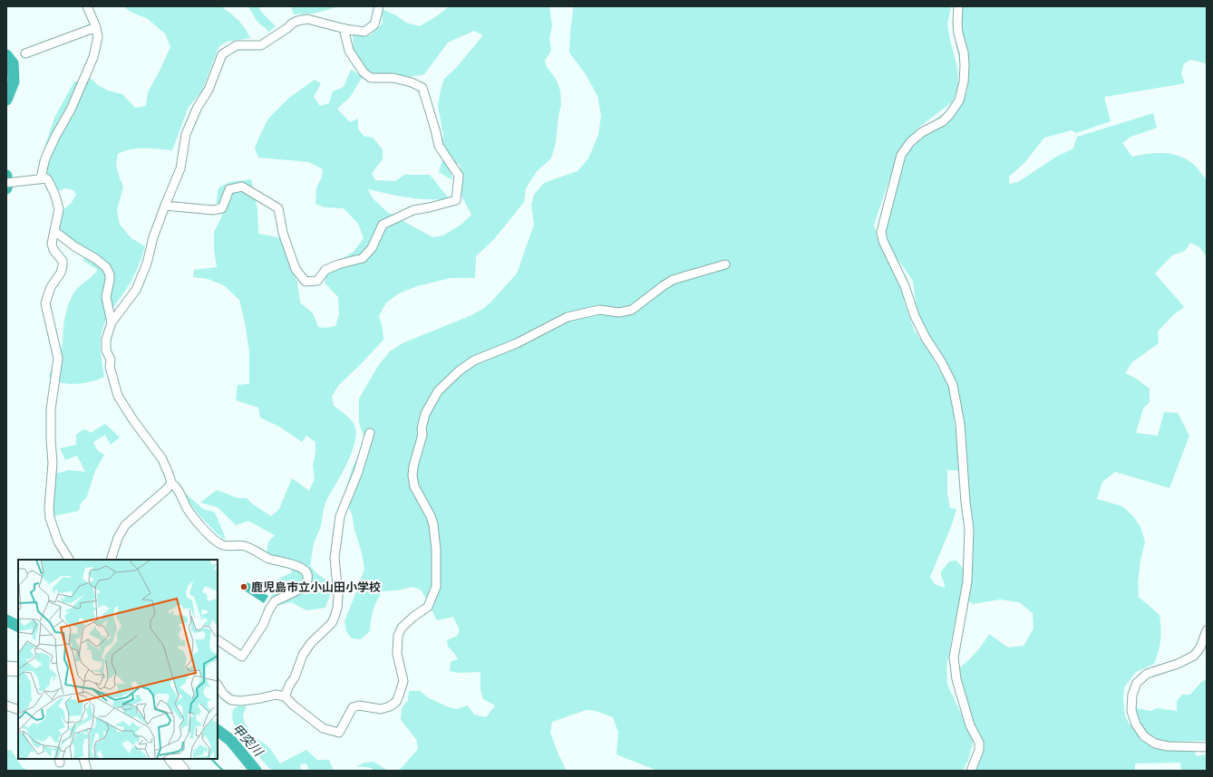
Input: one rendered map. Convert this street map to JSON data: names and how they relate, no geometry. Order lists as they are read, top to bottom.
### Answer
{
  "water": ["甲突川"],
  "places": ["鹿児島市立小山田小学校"]
}
